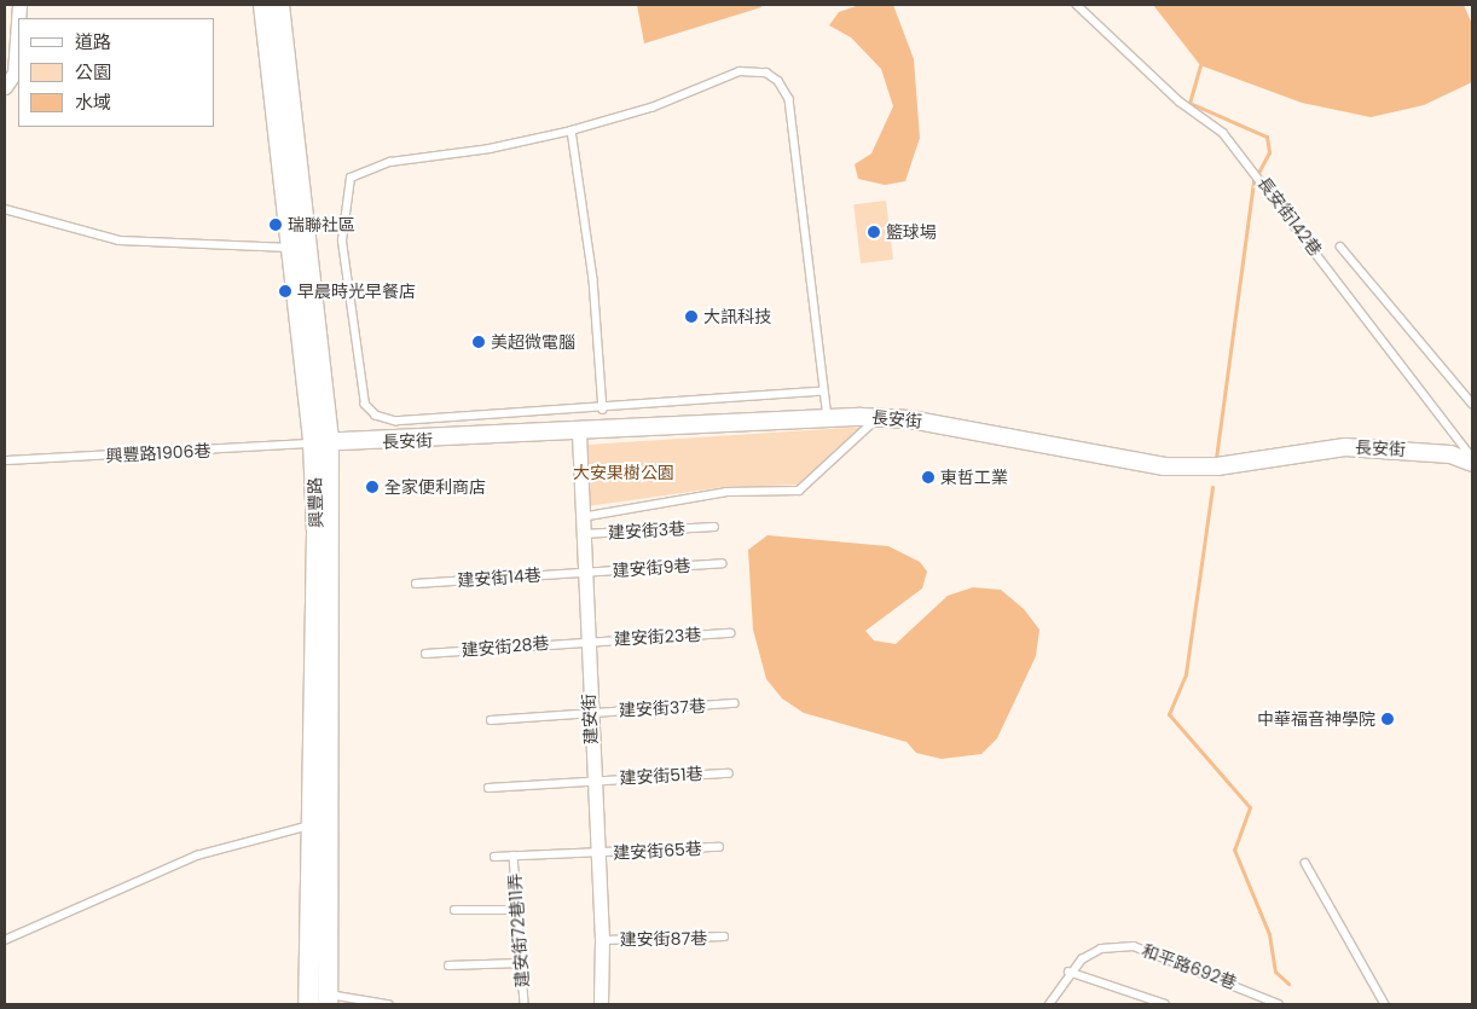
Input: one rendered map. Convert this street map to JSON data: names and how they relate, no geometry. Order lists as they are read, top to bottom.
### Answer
{
  "streets": {
    "main road": ["興豐路"],
    "street": ["長安街", "建安街"],
    "lane": [
      "長安街142巷",
      "興豐路1906巷",
      "建安街3巷",
      "建安街9巷",
      "建安街14巷",
      "建安街23巷",
      "建安街28巷",
      "建安街37巷",
      "建安街51巷",
      "建安街65巷",
      "建安街72巷11弄",
      "建安街87巷",
      "和平路692巷"
    ]
  },
  "crossings": [
    ["長安街", "興豐路1906巷"],
    ["長安街", "興豐路"],
    ["長安街", "建安街"],
    ["興豐路1906巷", "興豐路"],
    ["建安街3巷", "建安街"],
    ["建安街9巷", "建安街14巷"],
    ["建安街9巷", "建安街"],
    ["建安街14巷", "建安街"],
    ["建安街23巷", "建安街28巷"],
    ["建安街23巷", "建安街"],
    ["建安街28巷", "建安街"],
    ["建安街37巷", "建安街"],
    ["建安街", "建安街51巷"],
    ["建安街", "建安街65巷"],
    ["建安街", "建安街87巷"],
    ["建安街65巷", "建安街72巷11弄"]
  ],
  "parks": ["大安果樹公園"],
  "places": [
    "瑞聯社區",
    "籃球場",
    "早晨時光早餐店",
    "大訊科技",
    "美超微電腦",
    "東哲工業",
    "全家便利商店",
    "中華福音神學院"
  ],
  "legend": ["道路", "公園", "水域"]
}
